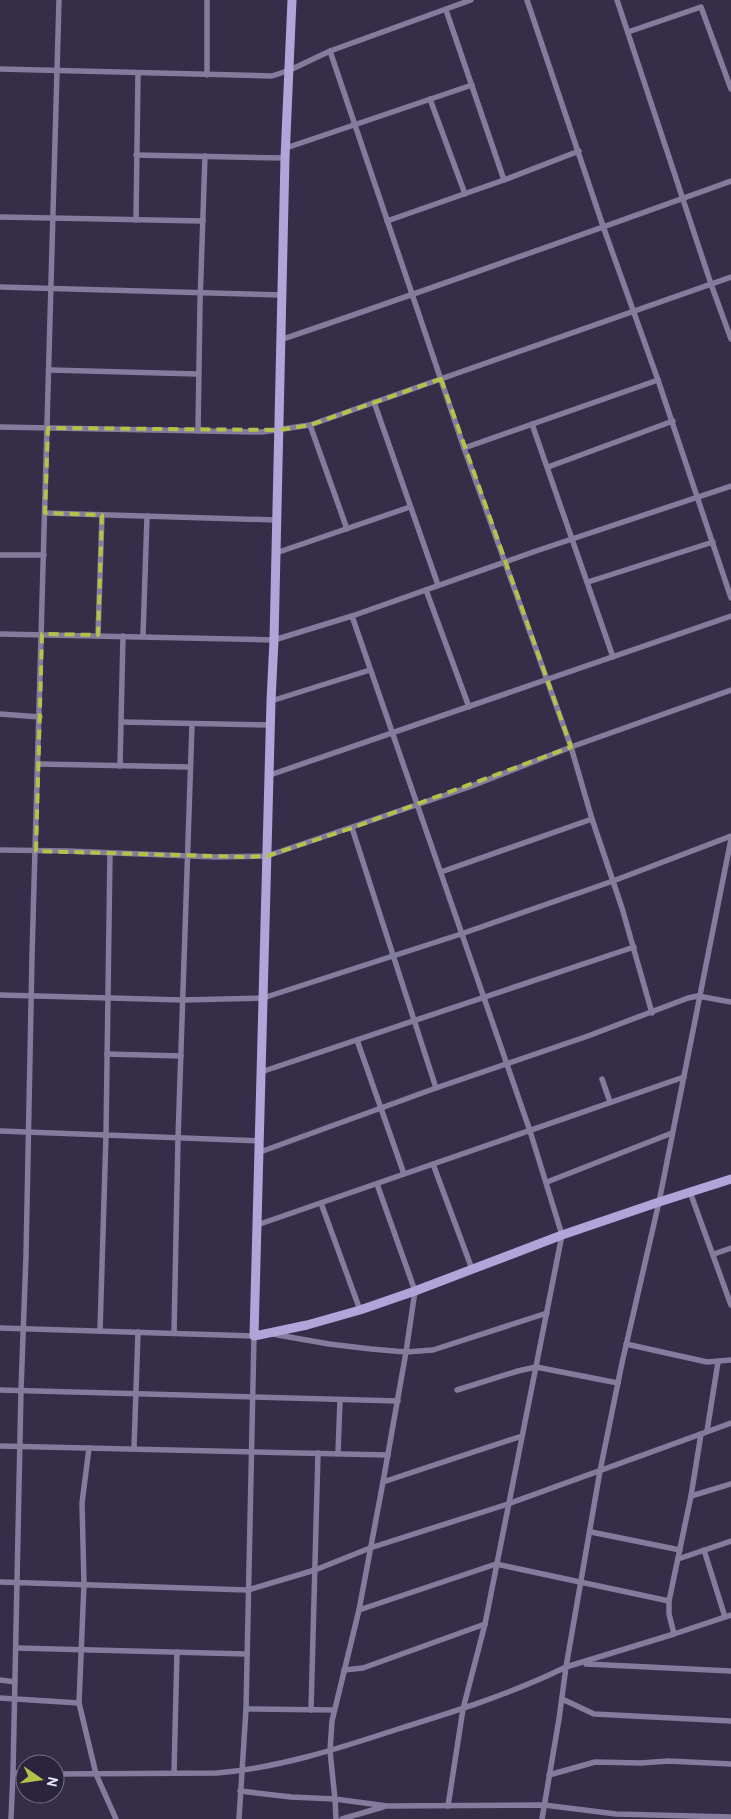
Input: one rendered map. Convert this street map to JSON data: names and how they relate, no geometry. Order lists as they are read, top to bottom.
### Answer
{
  "north": "right"
}
